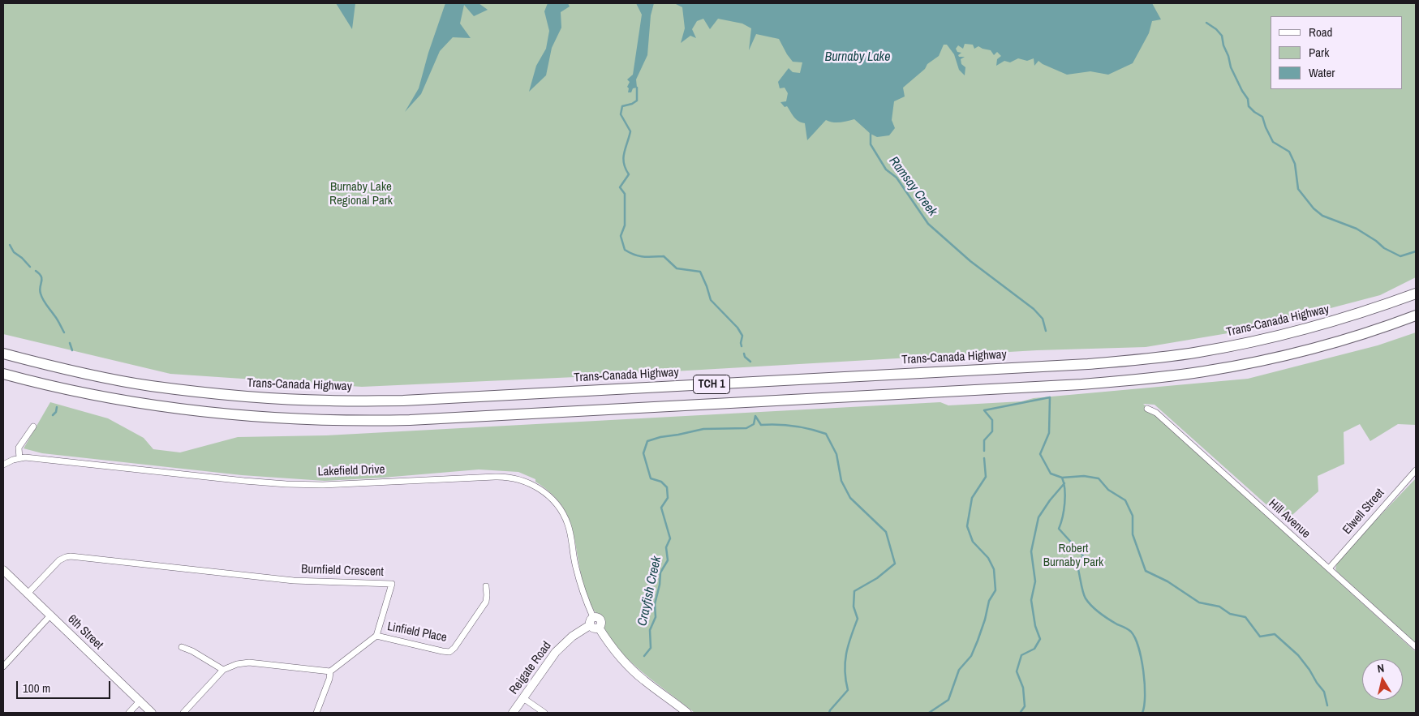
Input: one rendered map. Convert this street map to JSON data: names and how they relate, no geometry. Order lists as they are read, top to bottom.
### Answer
{
  "streets": {
    "highway": ["Trans-Canada Highway", "TCH 1"],
    "street": [
      "Lakefield Drive",
      "Elwell Street",
      "Hill Avenue",
      "Burnfield Crescent",
      "6th Street",
      "Linfield Place",
      "Reigate Road"
    ]
  },
  "crossings": [
    ["Lakefield Drive", "Reigate Road"],
    ["Elwell Street", "Hill Avenue"],
    ["Burnfield Crescent", "6th Street"],
    ["Burnfield Crescent", "Linfield Place"]
  ],
  "water": ["Burnaby Lake", "Ramsay Creek", "Crayfish Creek"],
  "parks": ["Burnaby Lake Regional Park", "Robert Burnaby Park"],
  "legend": ["Road", "Park", "Water"],
  "scale_bar": "100 m",
  "north": "top"
}
